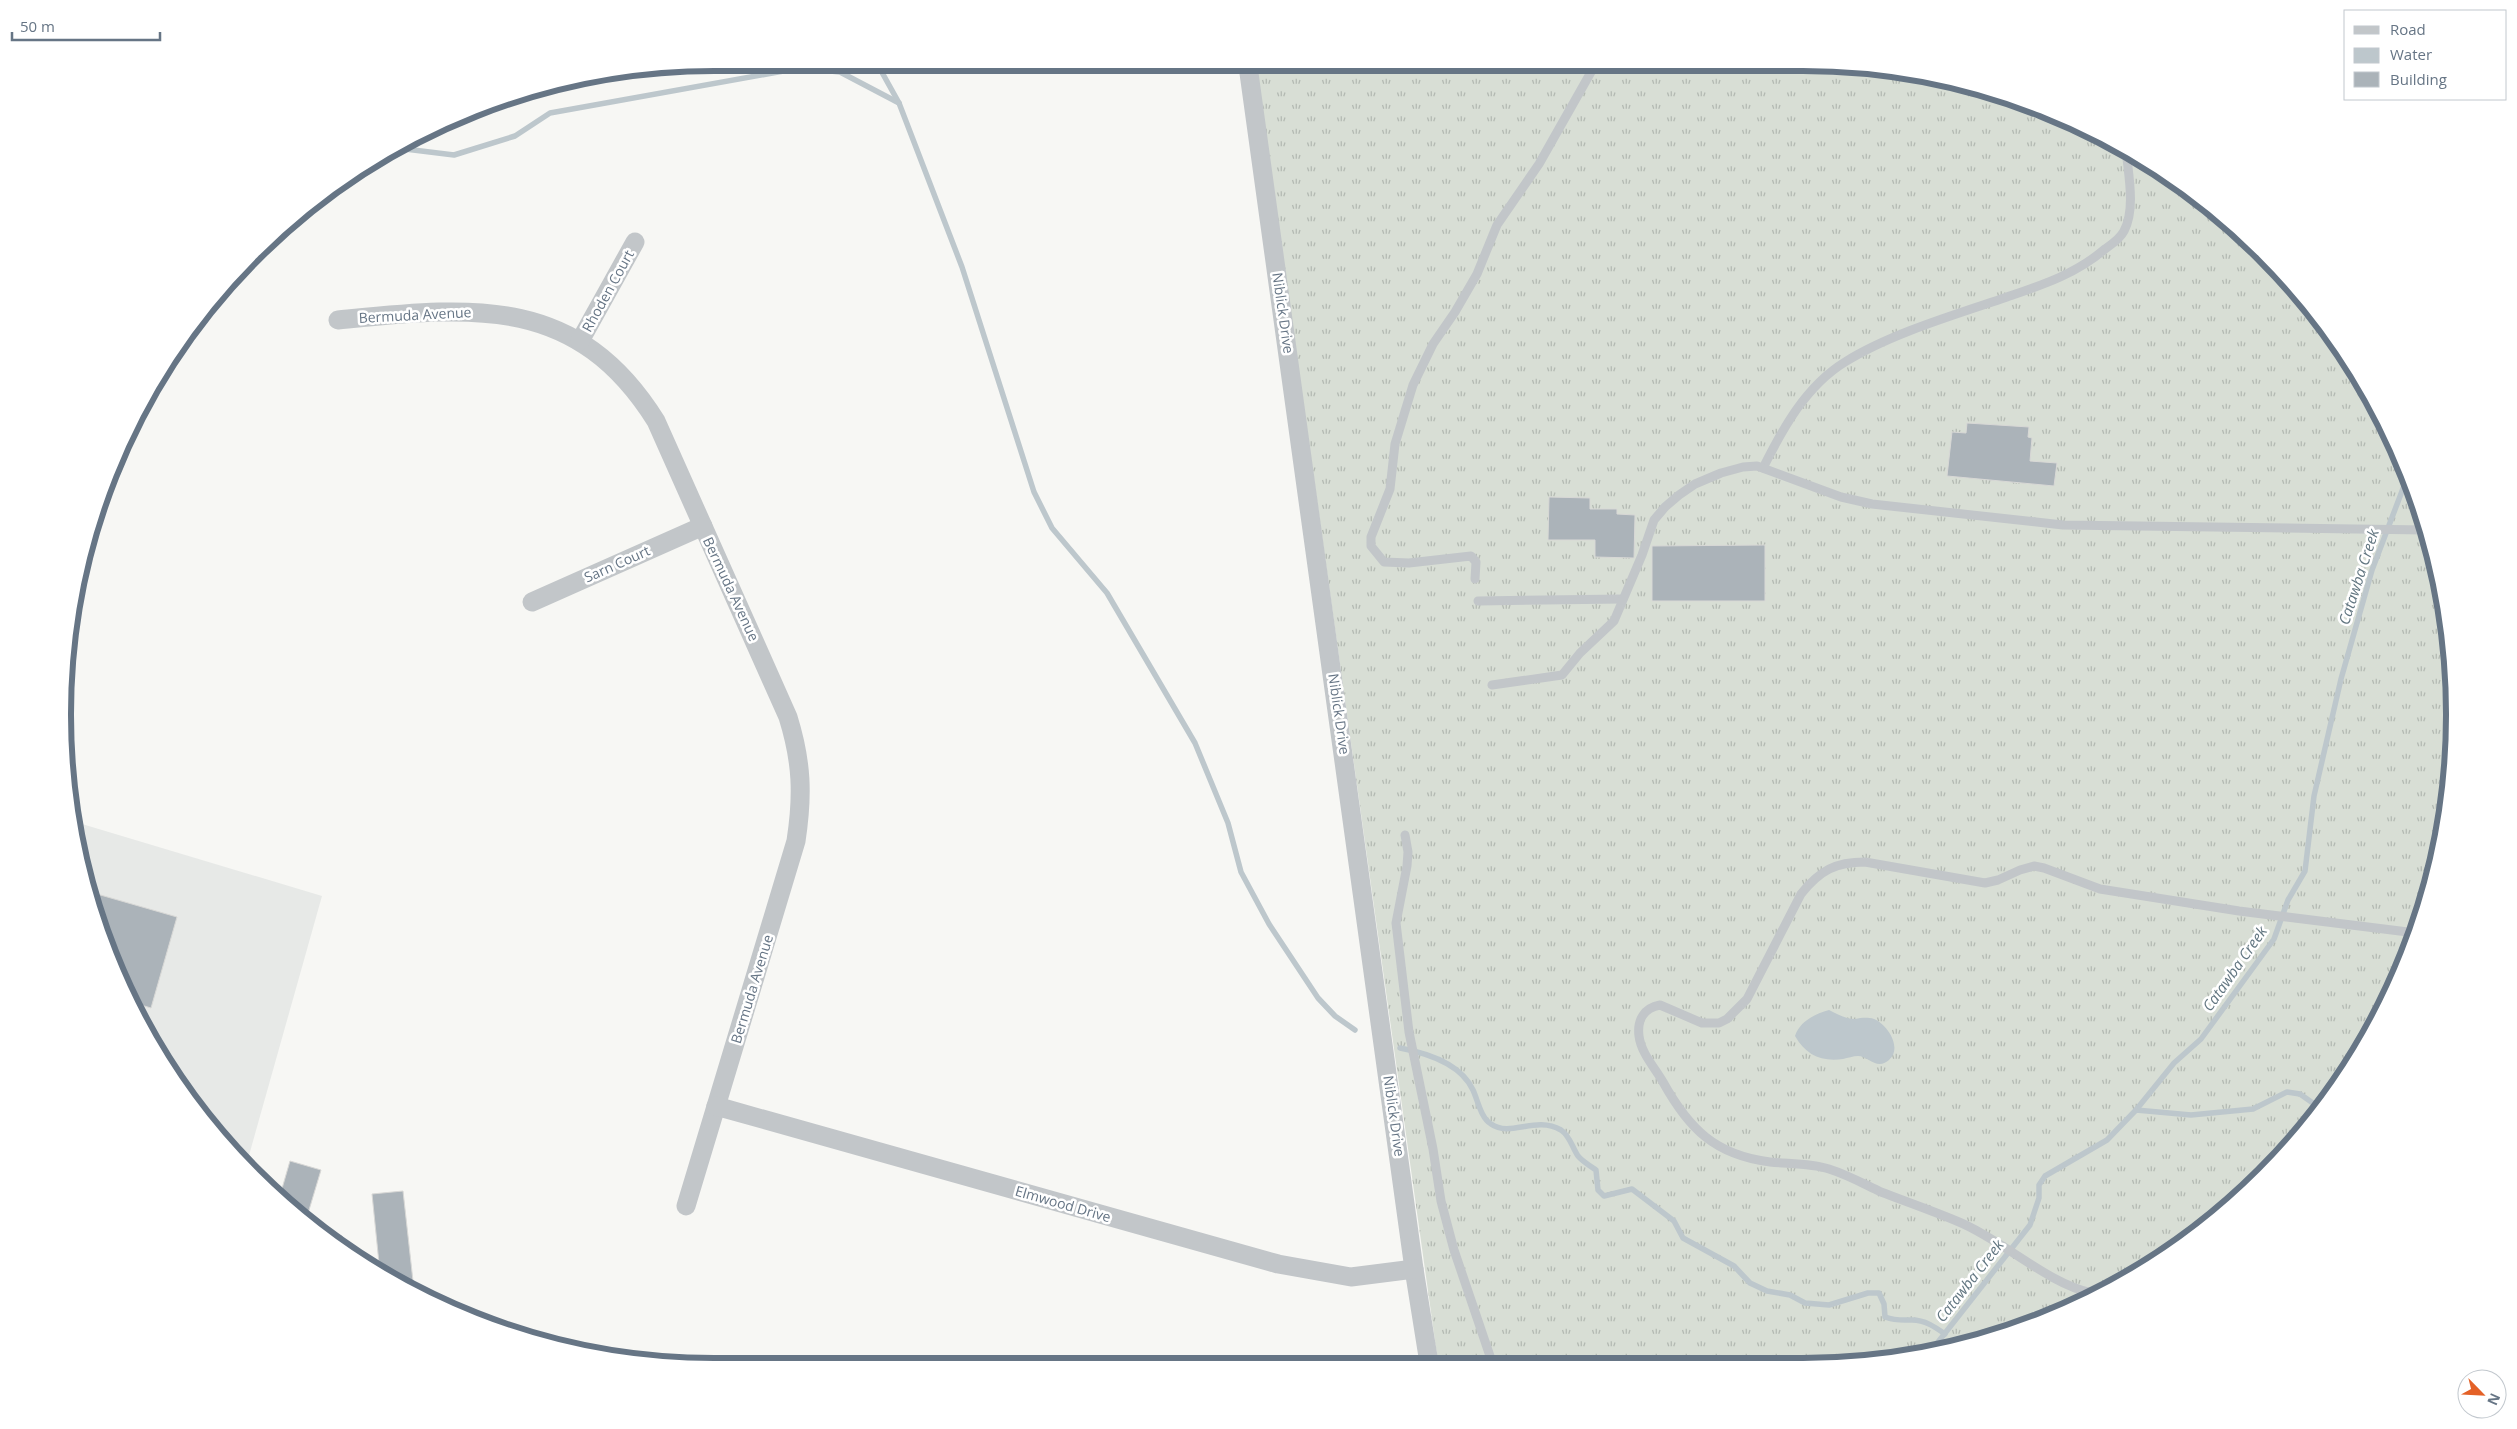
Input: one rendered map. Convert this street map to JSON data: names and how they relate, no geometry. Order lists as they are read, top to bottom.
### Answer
{
  "streets": {
    "street": [
      "Rhoden Court",
      "Niblick Drive",
      "Bermuda Avenue",
      "Sarn Court",
      "Elmwood Drive"
    ]
  },
  "crossings": [
    ["Rhoden Court", "Bermuda Avenue"],
    ["Niblick Drive", "Elmwood Drive"],
    ["Bermuda Avenue", "Sarn Court"],
    ["Bermuda Avenue", "Elmwood Drive"]
  ],
  "water": ["Catawba Creek"],
  "legend": ["Road", "Water", "Building"],
  "scale_bar": "50 m",
  "north": "bottom right"
}
